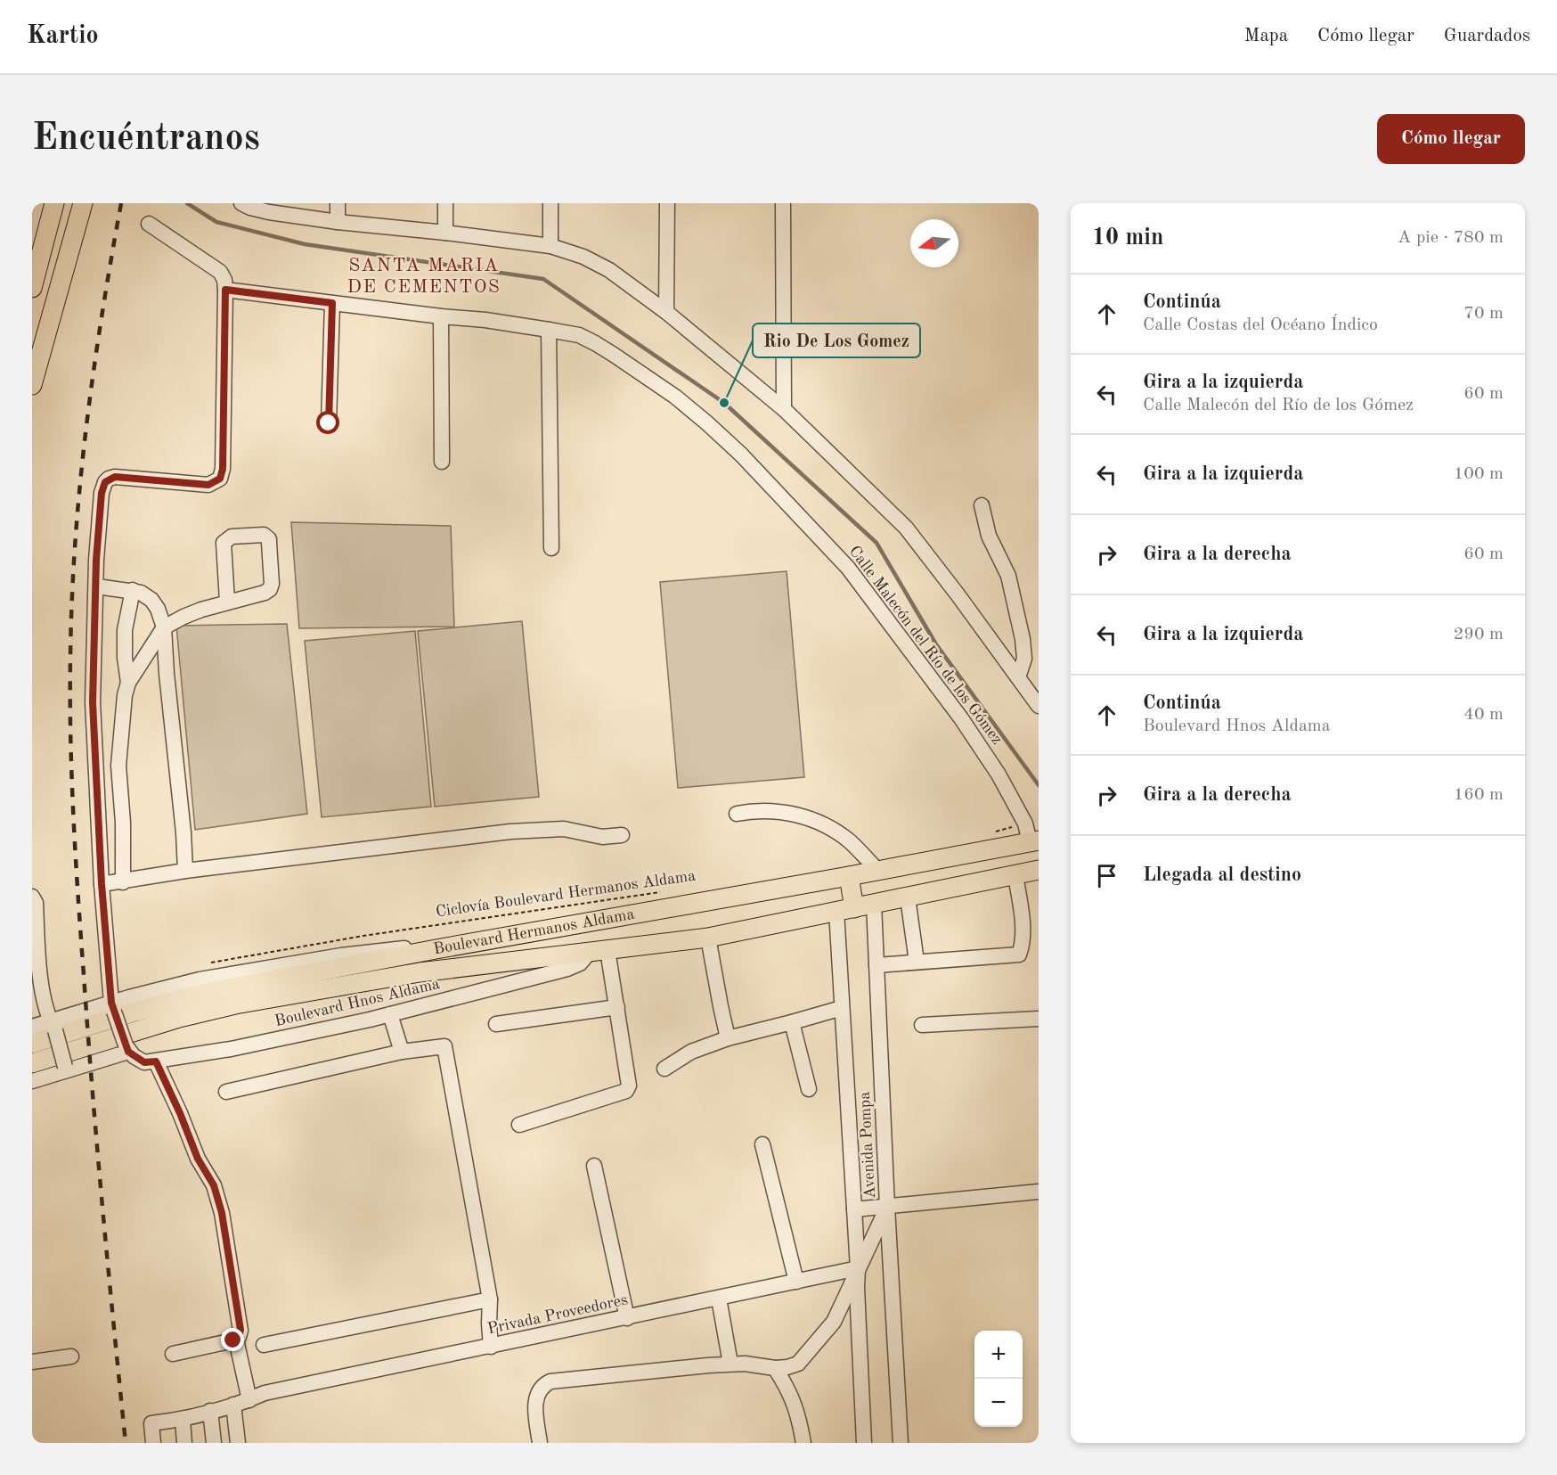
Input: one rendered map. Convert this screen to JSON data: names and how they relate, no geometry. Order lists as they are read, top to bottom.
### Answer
{
  "streets": {
    "main road": ["Boulevard Hermanos Aldama"],
    "street": [
      "Calle Malecón del Río de los Gómez",
      "Boulevard Hnos Aldama",
      "Avenida Pompa",
      "Privada Proveedores"
    ],
    "path": ["Ciclovía Boulevard Hermanos Aldama"]
  },
  "crossings": [
    ["Calle Malecón del Río de los Gómez", "Boulevard Hermanos Aldama"],
    ["Boulevard Hermanos Aldama", "Boulevard Hnos Aldama"],
    ["Boulevard Hermanos Aldama", "Avenida Pompa"],
    ["Avenida Pompa", "Privada Proveedores"]
  ],
  "districts": ["SANTA MARIA DE CEMENTOS"],
  "places": ["Rio De Los Gomez"],
  "north": "left",
  "page": {
    "header": "Kartio",
    "nav": ["Mapa", "Cómo llegar", "Guardados"],
    "buttons": "Cómo llegar",
    "title": "Encuéntranos",
    "heading": ["10 min", "A pie · 780 m"],
    "list": [
      ["Continúa", "Calle Costas del Océano Índico", "70 m"],
      ["Gira a la izquierda", "Calle Malecón del Río de los Gómez", "60 m"],
      ["Gira a la izquierda", "100 m"],
      ["Gira a la derecha", "60 m"],
      ["Gira a la izquierda", "290 m"],
      ["Continúa", "Boulevard Hnos Aldama", "40 m"],
      ["Gira a la derecha", "160 m"],
      "Llegada al destino"
    ],
    "map_buttons": ["+", "−"]
  }
}
